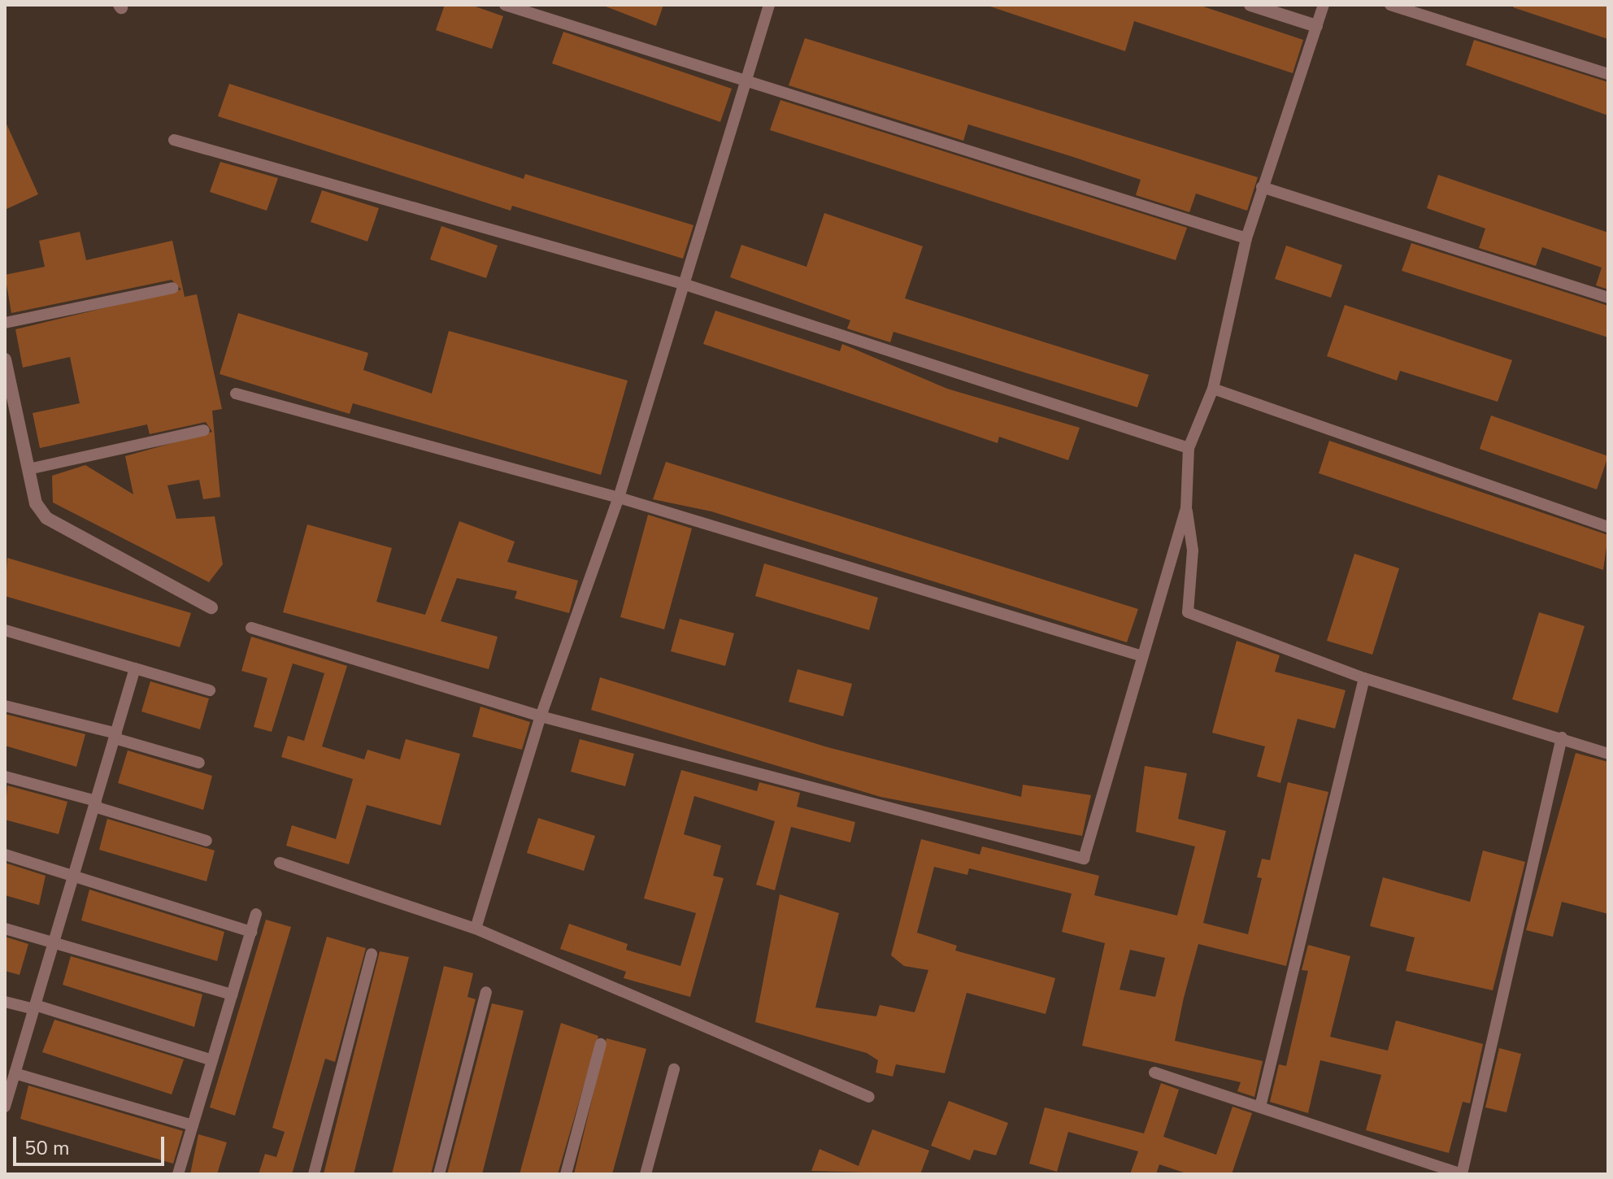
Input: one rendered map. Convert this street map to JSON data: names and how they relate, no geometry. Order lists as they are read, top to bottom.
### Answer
{
  "scale_bar": "50 m"
}
